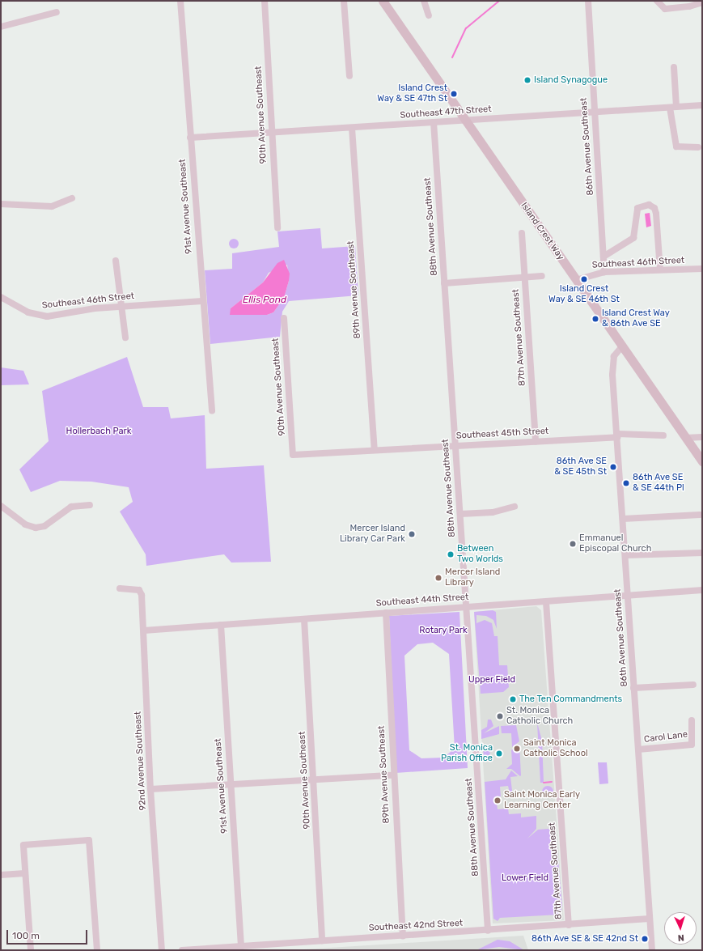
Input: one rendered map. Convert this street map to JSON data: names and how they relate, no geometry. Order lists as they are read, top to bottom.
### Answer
{
  "streets": {
    "main road": ["Island Crest Way"],
    "street": [
      "Southeast 47th Street",
      "90th Avenue Southeast",
      "86th Avenue Southeast",
      "91st Avenue Southeast",
      "88th Avenue Southeast",
      "Southeast 46th Street",
      "89th Avenue Southeast",
      "87th Avenue Southeast",
      "Southeast 45th Street",
      "Southeast 44th Street",
      "Carol Lane",
      "92nd Avenue Southeast",
      "Southeast 42nd Street"
    ]
  },
  "crossings": [
    ["Southeast 47th Street", "90th Avenue Southeast"],
    ["Southeast 47th Street", "86th Avenue Southeast"],
    ["Southeast 47th Street", "91st Avenue Southeast"],
    ["Southeast 47th Street", "88th Avenue Southeast"],
    ["Southeast 47th Street", "Island Crest Way"],
    ["Southeast 47th Street", "89th Avenue Southeast"],
    ["90th Avenue Southeast", "Southeast 45th Street"],
    ["90th Avenue Southeast", "Southeast 44th Street"],
    ["90th Avenue Southeast", "Southeast 42nd Street"],
    ["86th Avenue Southeast", "Island Crest Way"],
    ["86th Avenue Southeast", "Southeast 46th Street"],
    ["86th Avenue Southeast", "Southeast 45th Street"],
    ["86th Avenue Southeast", "Southeast 44th Street"],
    ["86th Avenue Southeast", "Carol Lane"],
    ["86th Avenue Southeast", "Southeast 42nd Street"],
    ["91st Avenue Southeast", "Southeast 46th Street"],
    ["91st Avenue Southeast", "Southeast 44th Street"],
    ["91st Avenue Southeast", "Southeast 42nd Street"],
    ["88th Avenue Southeast", "Southeast 45th Street"],
    ["88th Avenue Southeast", "Southeast 44th Street"],
    ["88th Avenue Southeast", "Southeast 42nd Street"],
    ["Island Crest Way", "Southeast 46th Street"],
    ["89th Avenue Southeast", "Southeast 45th Street"],
    ["89th Avenue Southeast", "Southeast 44th Street"],
    ["89th Avenue Southeast", "Southeast 42nd Street"],
    ["87th Avenue Southeast", "Southeast 45th Street"],
    ["87th Avenue Southeast", "Southeast 44th Street"],
    ["87th Avenue Southeast", "Southeast 42nd Street"],
    ["Southeast 44th Street", "92nd Avenue Southeast"]
  ],
  "water": ["Ellis Pond"],
  "parks": [
    "Hollerbach Park",
    "Rotary Park",
    "Upper Field",
    "Lower Field"
  ],
  "places": [
    "Island Synagogue",
    "Island Crest Way & SE 47th St",
    "Island Crest Way & SE 46th St",
    "Island Crest Way & 86th Ave SE",
    "86th Ave SE & SE 45th St",
    "86th Ave SE & SE 44th Pl",
    "Mercer Island Library Car Park",
    "Emmanuel Episcopal Church",
    "Between Two Worlds",
    "Mercer Island Library",
    "The Ten Commandments",
    "St. Monica Catholic Church",
    "Saint Monica Catholic School",
    "St. Monica Parish Office",
    "Saint Monica Early Learning Center",
    "86th Ave SE & SE 42nd St"
  ],
  "scale_bar": "100 m",
  "north": "bottom"
}
